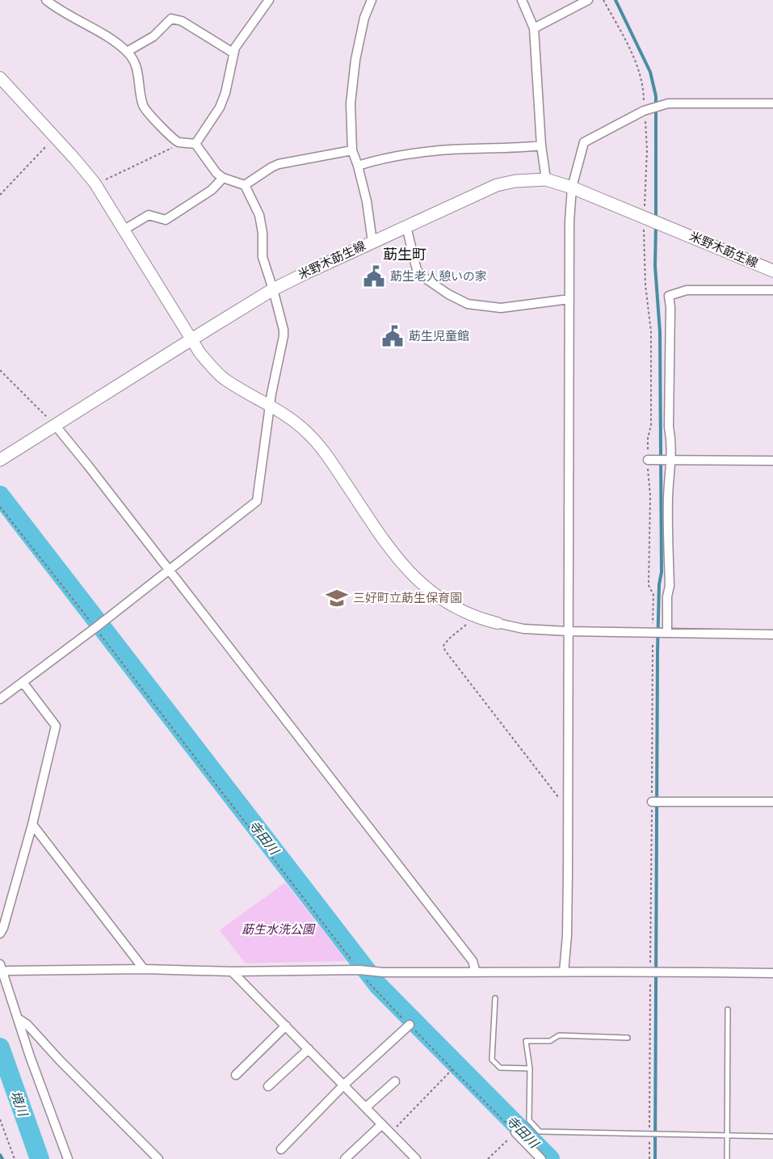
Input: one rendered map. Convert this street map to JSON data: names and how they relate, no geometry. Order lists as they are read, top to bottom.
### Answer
{
  "streets": {
    "main road": ["米野木莇生線"]
  },
  "districts": ["莇生町"],
  "water": ["寺田川", "境川"],
  "parks": ["莇生水洗公園"],
  "places": {
    "public building": ["莇生老人憩いの家", "莇生児童館"],
    "school or university": ["三好町立莇生保育園"]
  }
}
